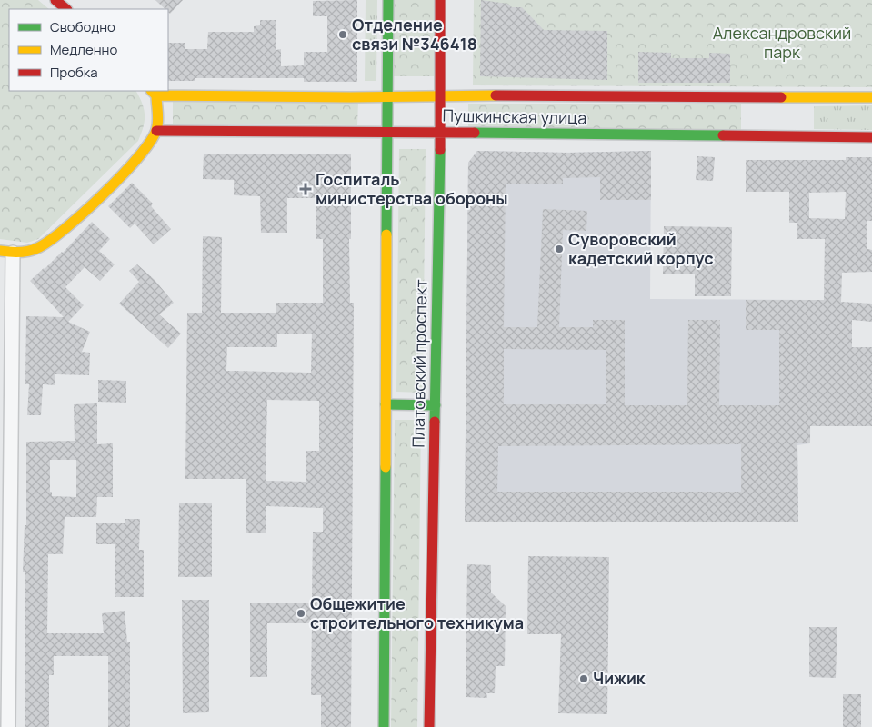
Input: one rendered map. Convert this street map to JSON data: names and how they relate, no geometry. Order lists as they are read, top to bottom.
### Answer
{
  "streets": {
    "main road": ["Пушкинская улица", "Платовский проспект"]
  },
  "crossings": [
    ["Пушкинская улица", "Платовский проспект"]
  ],
  "parks": ["Александровский парк"],
  "places": {
    "other": [
      "Отделение связи №346418",
      "Суворовский кадетский корпус",
      "Общежитие строительного техникума",
      "Чижик"
    ],
    "health": ["Госпиталь министерства обороны"]
  },
  "legend": ["Свободно", "Медленно", "Пробка"]
}
